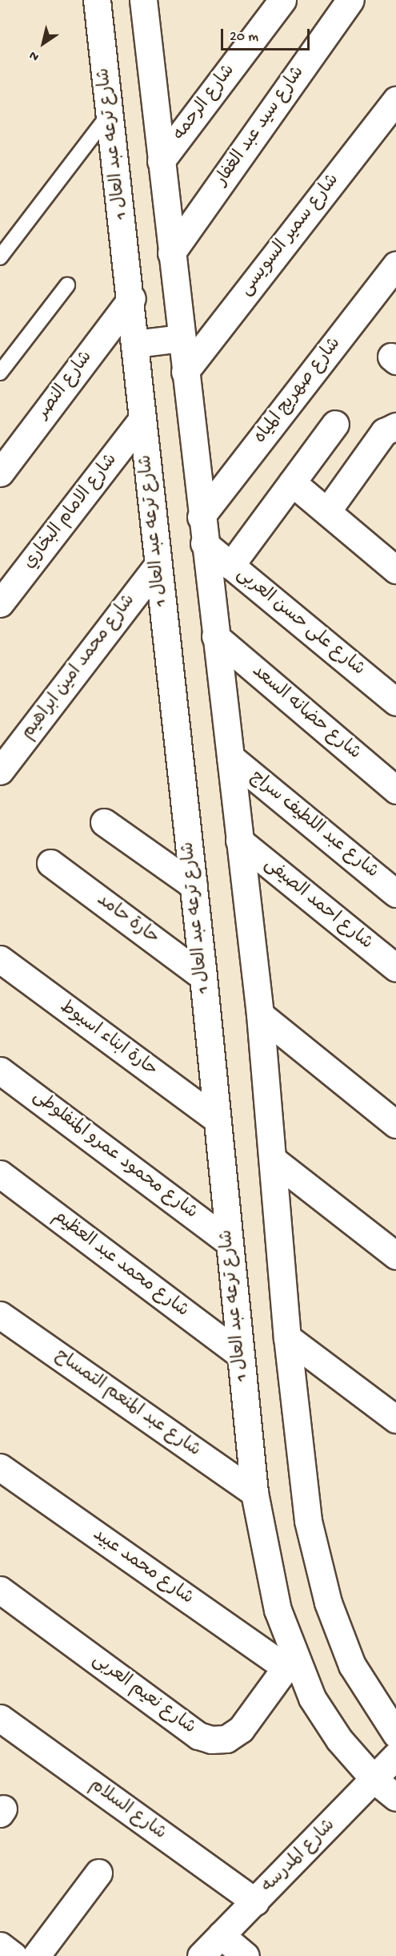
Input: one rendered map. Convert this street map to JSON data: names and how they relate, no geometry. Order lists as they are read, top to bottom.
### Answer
{
  "streets": {
    "street": [
      "شارع الرحمه",
      "شارع سيد عبد الغفار",
      "شارع ترعه عبد العال 1",
      "شارع سمير السويسى",
      "شارع النصر",
      "شارع صهريج المياه",
      "شارع الامام البخاري",
      "شارع على حسن العربى",
      "شارع محمد امين ابراهيم",
      "شارع حضانه السعد",
      "شارع عبد اللطيف سراج",
      "شارع احمد الصيفى",
      "حارة حامد",
      "حارة ابناء اسيوط",
      "شارع محمود عمرو المنفلوطى",
      "شارع محمد عبد العظيم",
      "شارع عبد المنعم التمساح",
      "شارع محمد عبيد",
      "شارع نعيم العربى",
      "شارع السلام",
      "شارع المدرسه"
    ]
  },
  "crossings": [
    ["شارع ترعه عبد العال 1", "شارع النصر"],
    ["شارع ترعه عبد العال 1", "شارع الامام البخاري"],
    ["شارع ترعه عبد العال 1", "شارع محمد امين ابراهيم"],
    ["شارع ترعه عبد العال 1", "حارة حامد"],
    ["شارع ترعه عبد العال 1", "حارة ابناء اسيوط"],
    ["شارع ترعه عبد العال 1", "شارع محمود عمرو المنفلوطى"],
    ["شارع ترعه عبد العال 1", "شارع محمد عبد العظيم"],
    ["شارع ترعه عبد العال 1", "شارع عبد المنعم التمساح"],
    ["شارع ترعه عبد العال 1", "شارع محمد عبيد"],
    ["شارع ترعه عبد العال 1", "شارع نعيم العربى"],
    ["شارع ترعه عبد العال 1", "شارع المدرسه"],
    ["شارع محمد عبيد", "شارع نعيم العربى"],
    ["شارع السلام", "شارع المدرسه"]
  ],
  "scale_bar": "20 m",
  "north": "bottom left"
}
